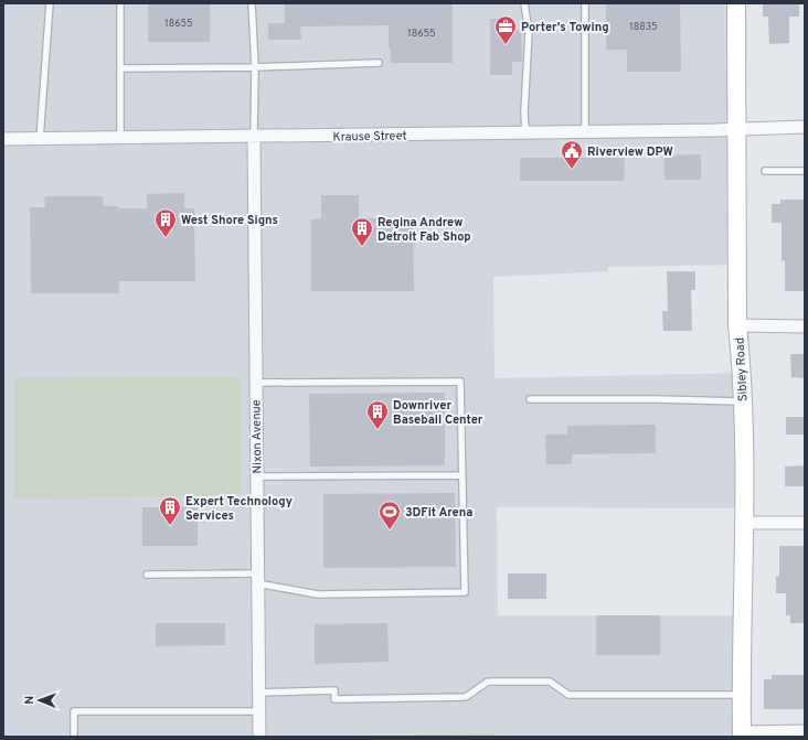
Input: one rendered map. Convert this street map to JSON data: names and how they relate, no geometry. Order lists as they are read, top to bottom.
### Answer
{
  "streets": {
    "main road": ["Sibley Road"],
    "street": ["Krause Street", "Nixon Avenue"]
  },
  "crossings": [
    ["Krause Street", "Sibley Road"],
    ["Krause Street", "Nixon Avenue"]
  ],
  "places": {
    "office": ["Porter's Towing"],
    "public building": ["Riverview DPW"],
    "building": [
      "West Shore Signs",
      "Regina Andrew Detroit Fab Shop",
      "Downriver Baseball Center",
      "Expert Technology Services"
    ],
    "sports": ["3DFit Arena"]
  },
  "house_numbers": ["18655", "18835", "18655"],
  "north": "left"
}
